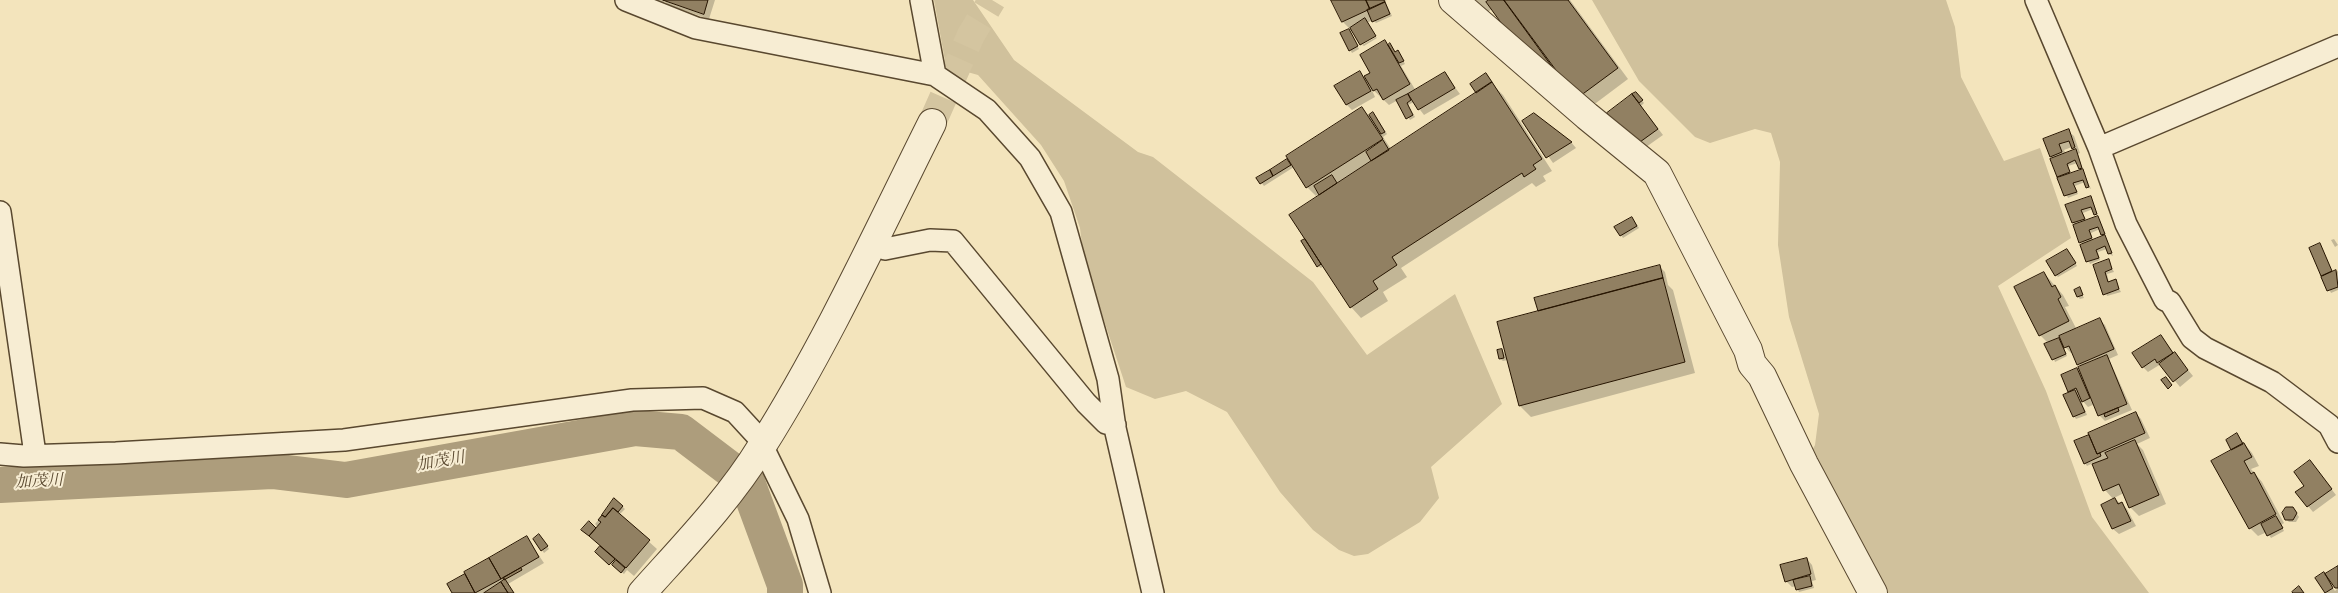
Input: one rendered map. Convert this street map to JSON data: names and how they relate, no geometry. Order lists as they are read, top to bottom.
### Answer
{
  "water": ["加茂川"]
}
